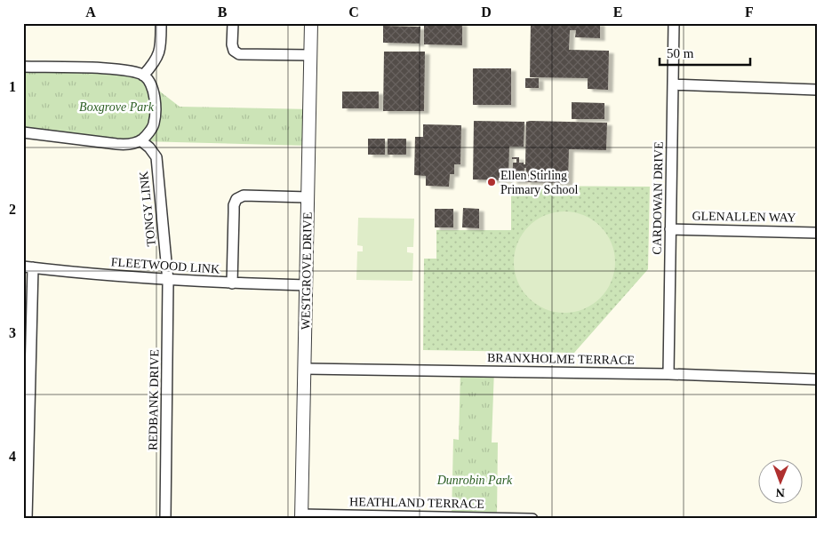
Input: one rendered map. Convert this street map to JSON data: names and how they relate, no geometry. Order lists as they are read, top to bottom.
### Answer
{
  "streets": {
    "street": [
      "CARDOWAN DRIVE",
      "TONGY LINK",
      "GLENALLEN WAY",
      "FLEETWOOD LINK",
      "WESTGROVE DRIVE",
      "BRANXHOLME TERRACE",
      "REDBANK DRIVE",
      "HEATHLAND TERRACE"
    ]
  },
  "crossings": [
    ["CARDOWAN DRIVE", "GLENALLEN WAY"],
    ["CARDOWAN DRIVE", "BRANXHOLME TERRACE"],
    ["TONGY LINK", "FLEETWOOD LINK"],
    ["TONGY LINK", "REDBANK DRIVE"],
    ["FLEETWOOD LINK", "WESTGROVE DRIVE"],
    ["FLEETWOOD LINK", "REDBANK DRIVE"],
    ["WESTGROVE DRIVE", "BRANXHOLME TERRACE"],
    ["WESTGROVE DRIVE", "HEATHLAND TERRACE"]
  ],
  "parks": ["Boxgrove Park", "Dunrobin Park"],
  "places": ["Ellen Stirling Primary School"],
  "scale_bar": "50 m",
  "north": "bottom",
  "grid": {
    "columns": [
      "A",
      "B",
      "C",
      "D",
      "E",
      "F"
    ],
    "rows": [
      "1",
      "2",
      "3",
      "4"
    ]
  }
}
